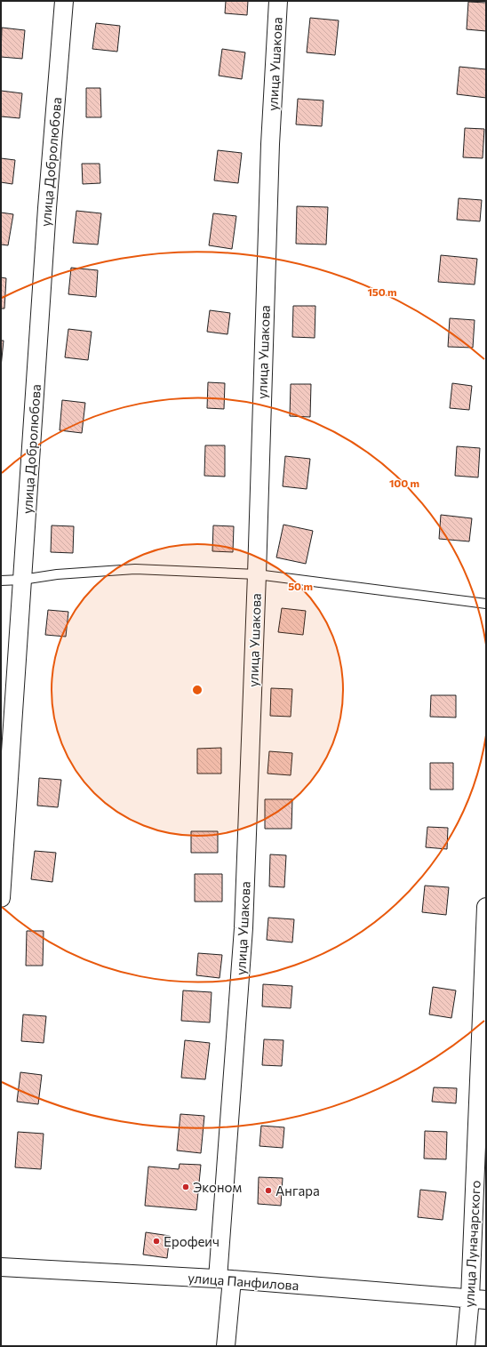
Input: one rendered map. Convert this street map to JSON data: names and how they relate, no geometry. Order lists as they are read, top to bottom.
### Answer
{
  "streets": {
    "street": [
      "улица Ушакова",
      "улица Добролюбова",
      "улица Луначарского",
      "улица Панфилова"
    ]
  },
  "crossings": [
    ["улица Ушакова", "улица Панфилова"],
    ["улица Луначарского", "улица Панфилова"]
  ],
  "places": ["Эконом", "Ангара", "Ерофеич"],
  "rings": ["150 m", "100 m", "50 m"]
}
